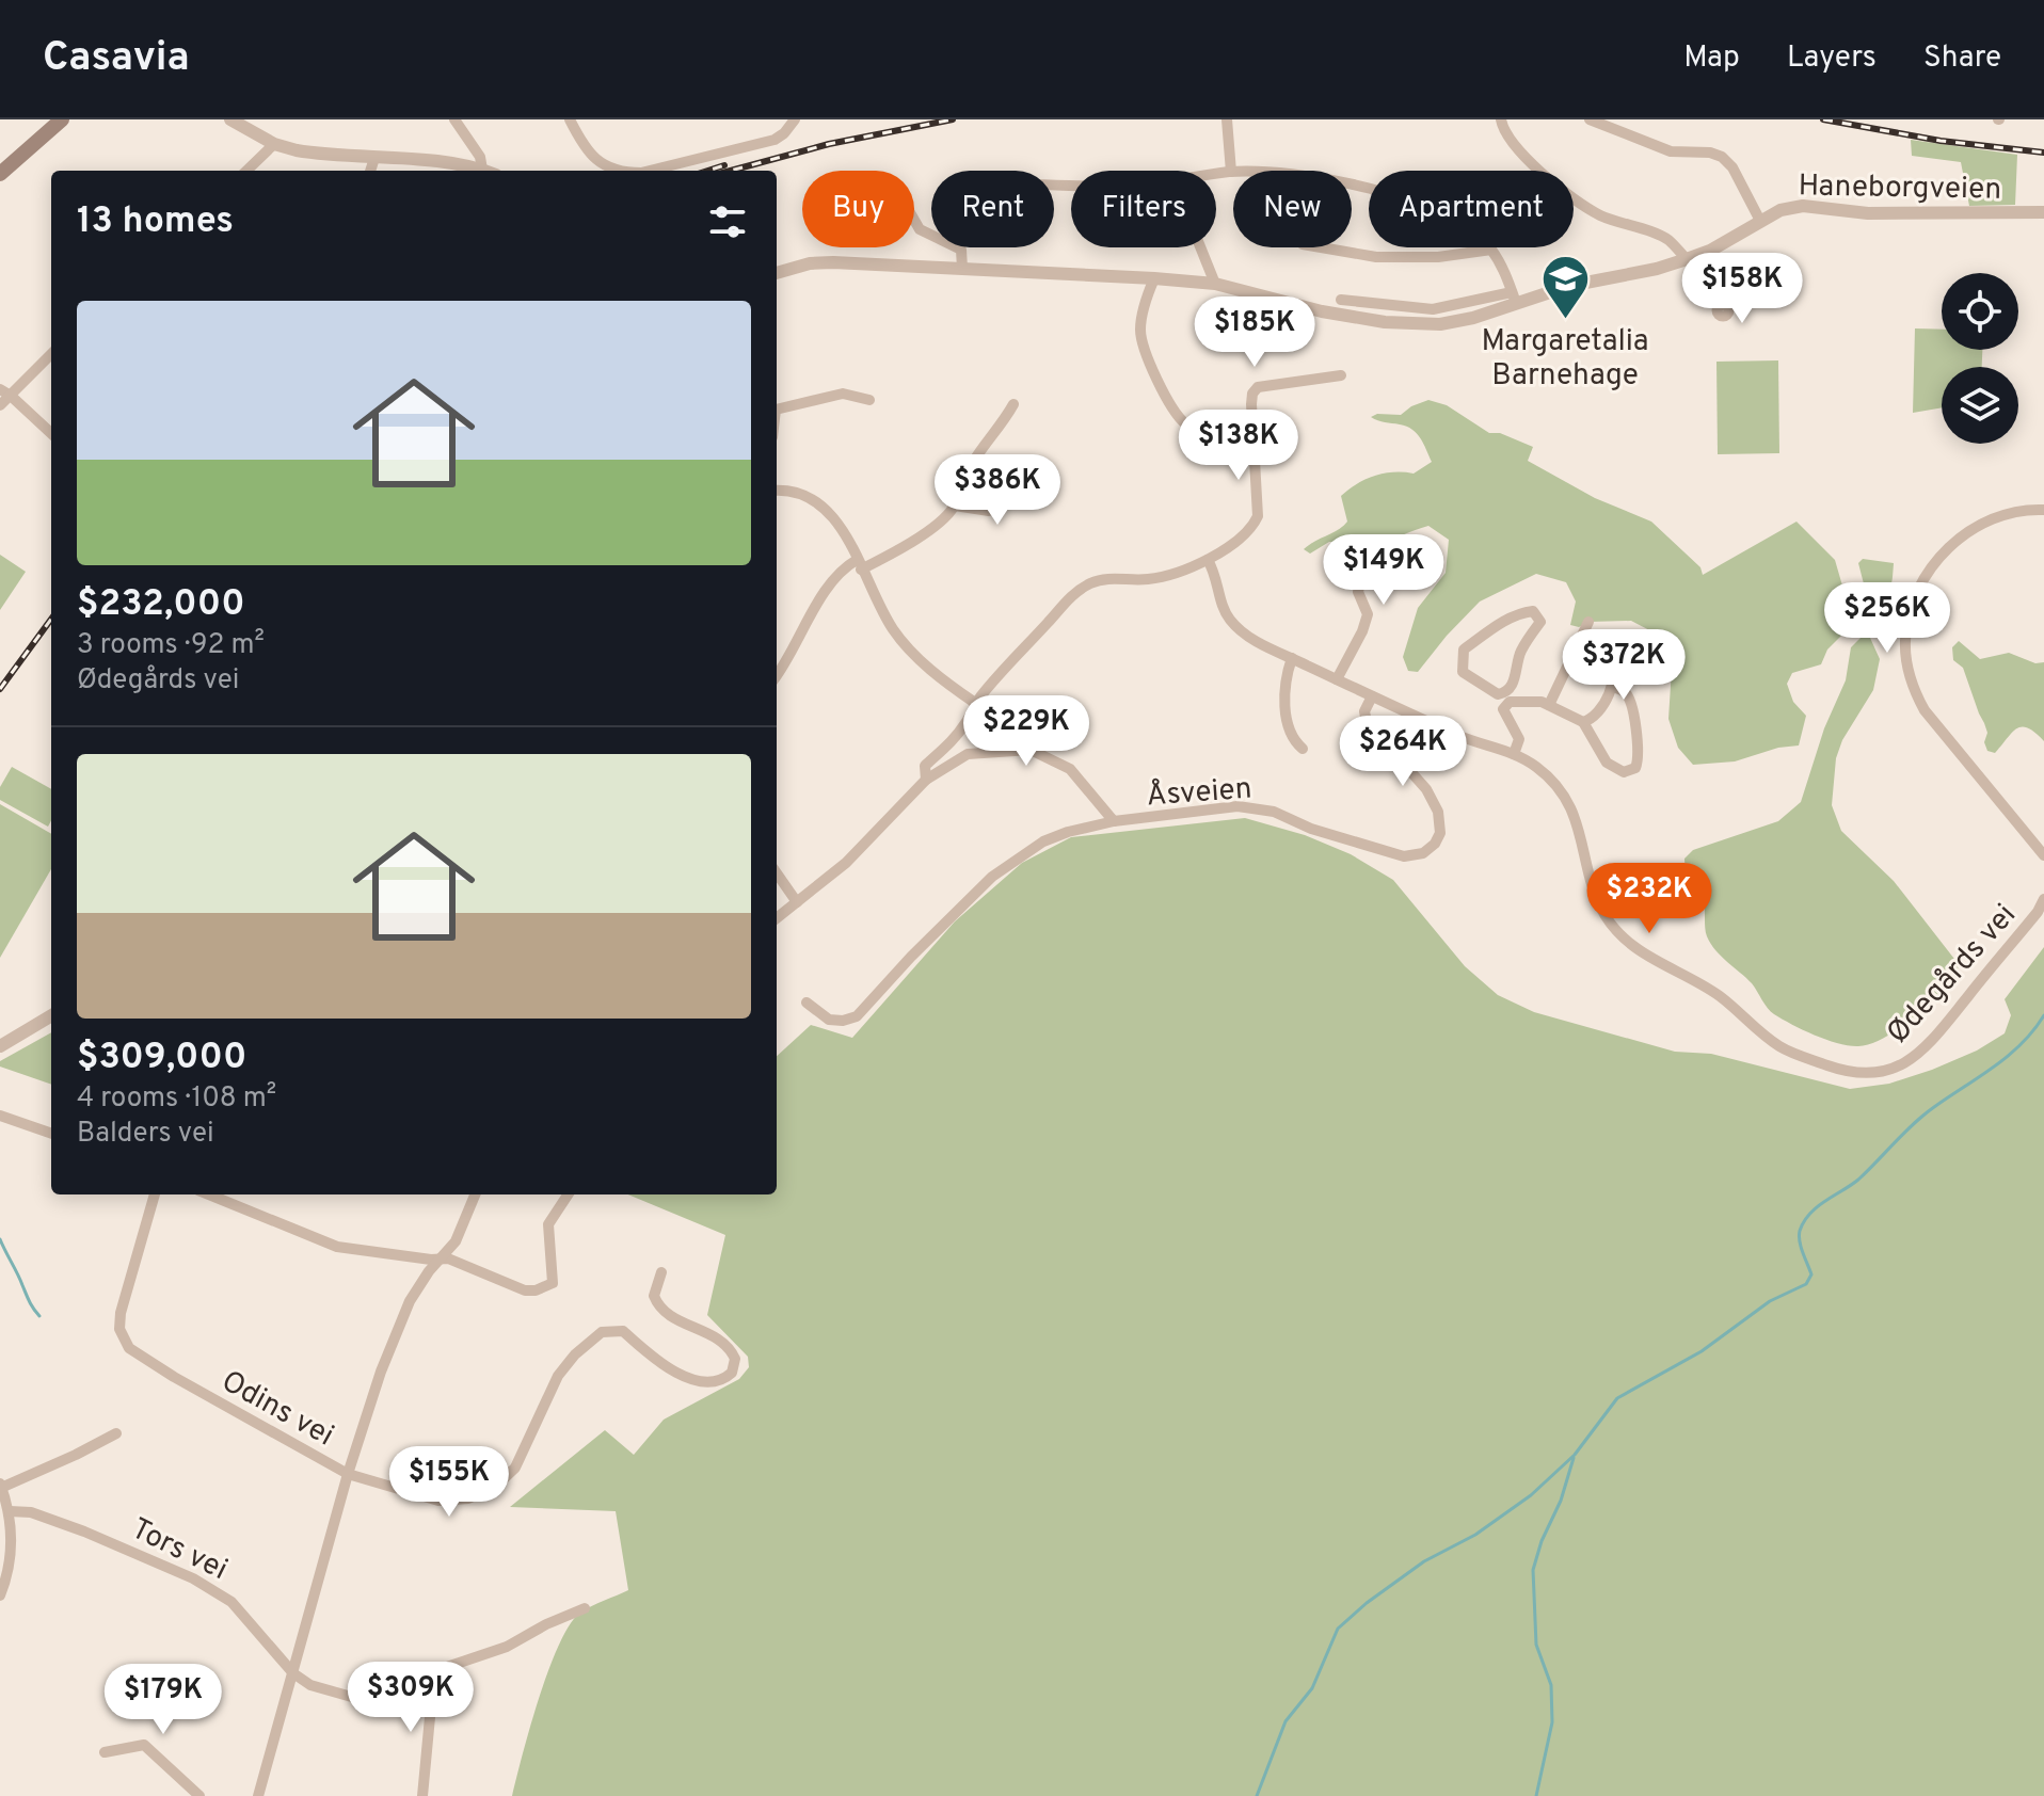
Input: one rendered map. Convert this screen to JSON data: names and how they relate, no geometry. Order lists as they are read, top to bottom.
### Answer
{
  "streets": {
    "street": [
      "Haneborgveien",
      "Åsveien",
      "Ødegårds vei",
      "Odins vei",
      "Tors vei"
    ]
  },
  "crossings": [
    ["Åsveien", "Ødegårds vei"]
  ],
  "places": {
    "school or university": ["Margaretalia Barnehage"]
  },
  "page": {
    "header": "Casavia",
    "nav": ["Map", "Layers", "Share"],
    "chip": [
      "Buy",
      "Rent",
      "Filters",
      "New",
      "Apartment"
    ],
    "heading": "13 homes",
    "price": [
      "$158K",
      "$185K",
      "$138K",
      "$386K",
      "$149K",
      "$256K",
      "$372K",
      "$229K",
      "$264K",
      "$232K",
      "$155K",
      "$309K",
      "$179K"
    ],
    "list": [
      {
        "name": "$232,000",
        "note": "3 rooms · 92 m² · Ødegårds vei"
      },
      {
        "name": "$309,000",
        "note": "4 rooms · 108 m² · Balders vei"
      }
    ]
  }
}
